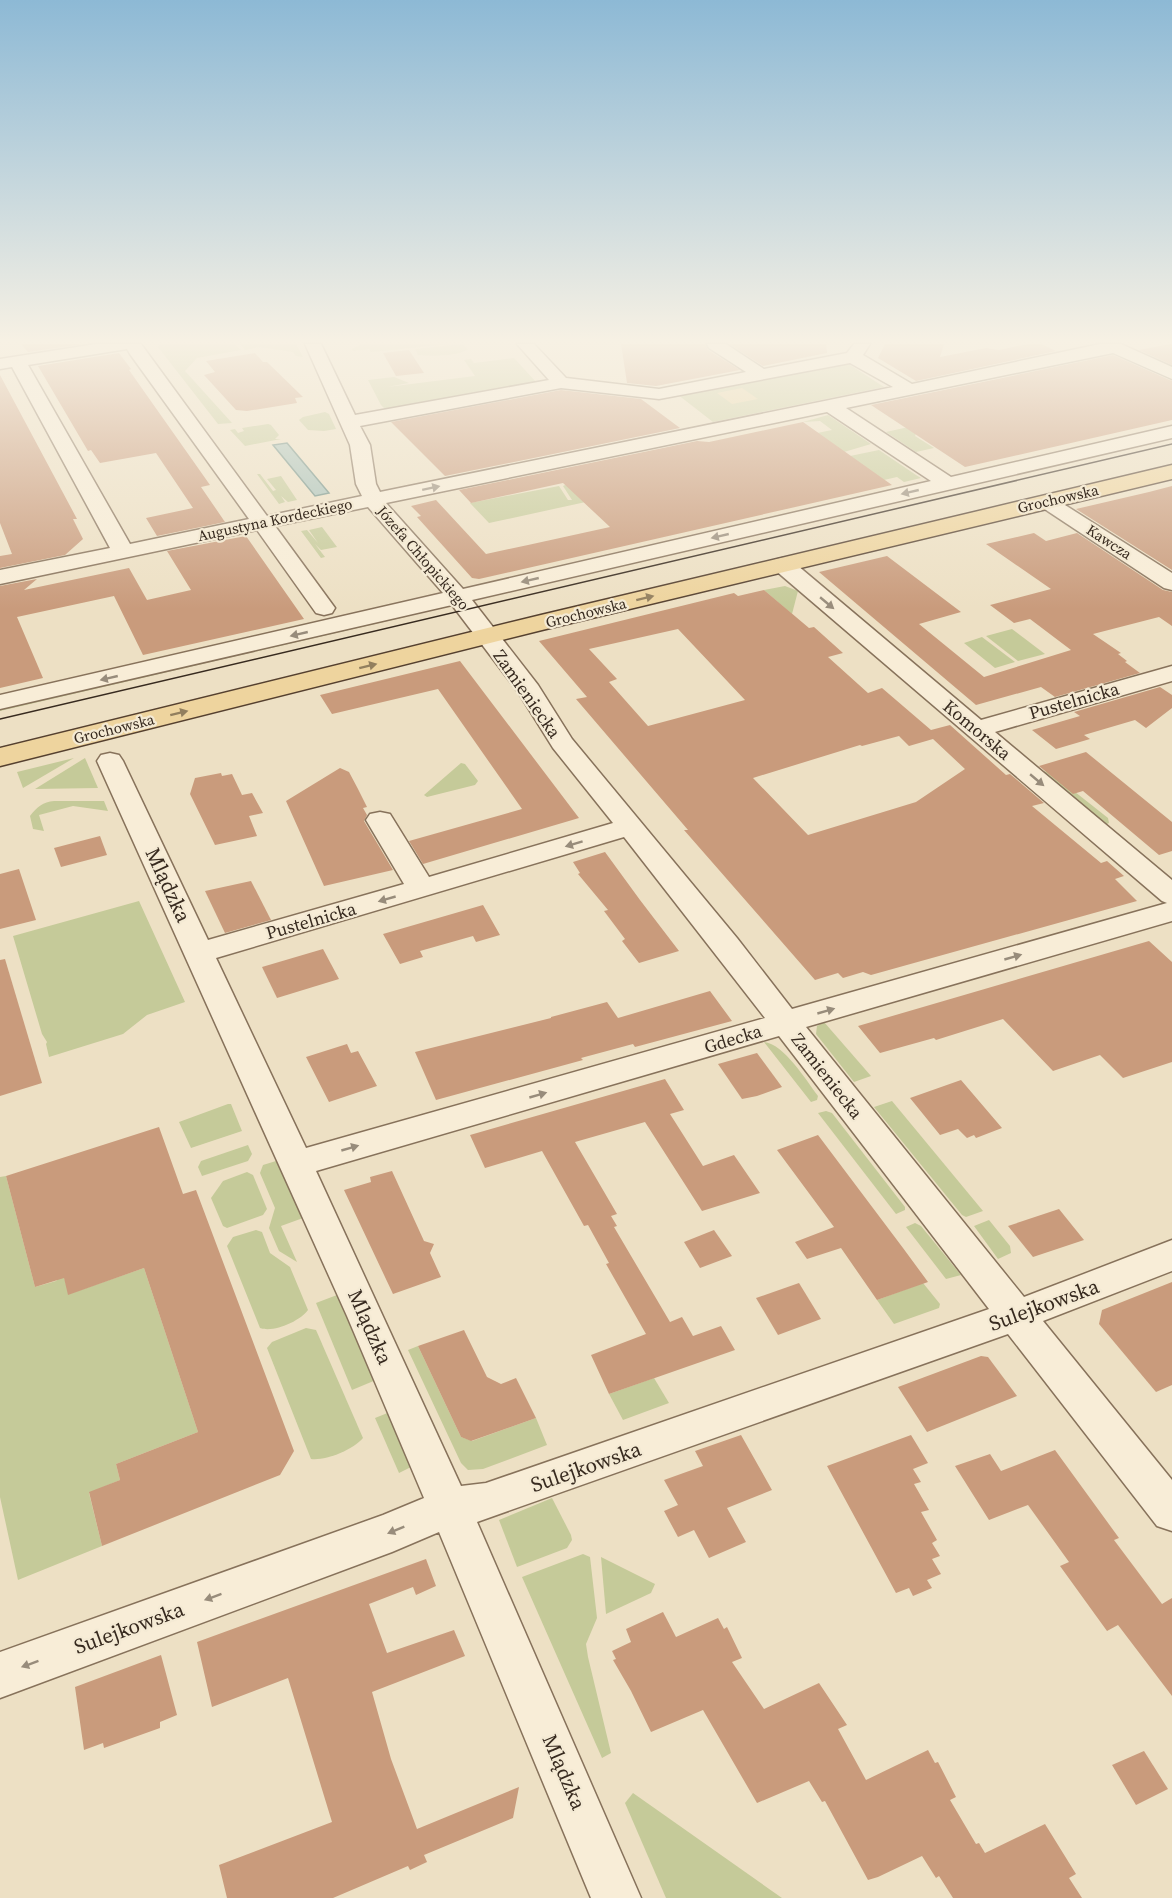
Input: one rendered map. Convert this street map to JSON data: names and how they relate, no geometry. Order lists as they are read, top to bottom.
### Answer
{
  "streets": {
    "main road": ["Grochowska"],
    "street": [
      "Augustyna Kordeckiego",
      "Kawcza",
      "Józefa Chłopickiego",
      "Zamieniecka",
      "Pustelnicka",
      "Komorska",
      "Mlądzka",
      "Gdecka",
      "Sulejkowska"
    ]
  },
  "crossings": [
    ["Grochowska", "Kawcza"],
    ["Grochowska", "Józefa Chłopickiego"],
    ["Grochowska", "Zamieniecka"],
    ["Grochowska", "Komorska"],
    ["Augustyna Kordeckiego", "Józefa Chłopickiego"],
    ["Józefa Chłopickiego", "Zamieniecka"],
    ["Zamieniecka", "Pustelnicka"],
    ["Zamieniecka", "Gdecka"],
    ["Zamieniecka", "Sulejkowska"],
    ["Pustelnicka", "Komorska"],
    ["Pustelnicka", "Mlądzka"],
    ["Mlądzka", "Gdecka"],
    ["Mlądzka", "Sulejkowska"]
  ],
  "one_way": [
    "Pustelnicka",
    "Komorska",
    "Gdecka",
    "Sulejkowska"
  ]
}
